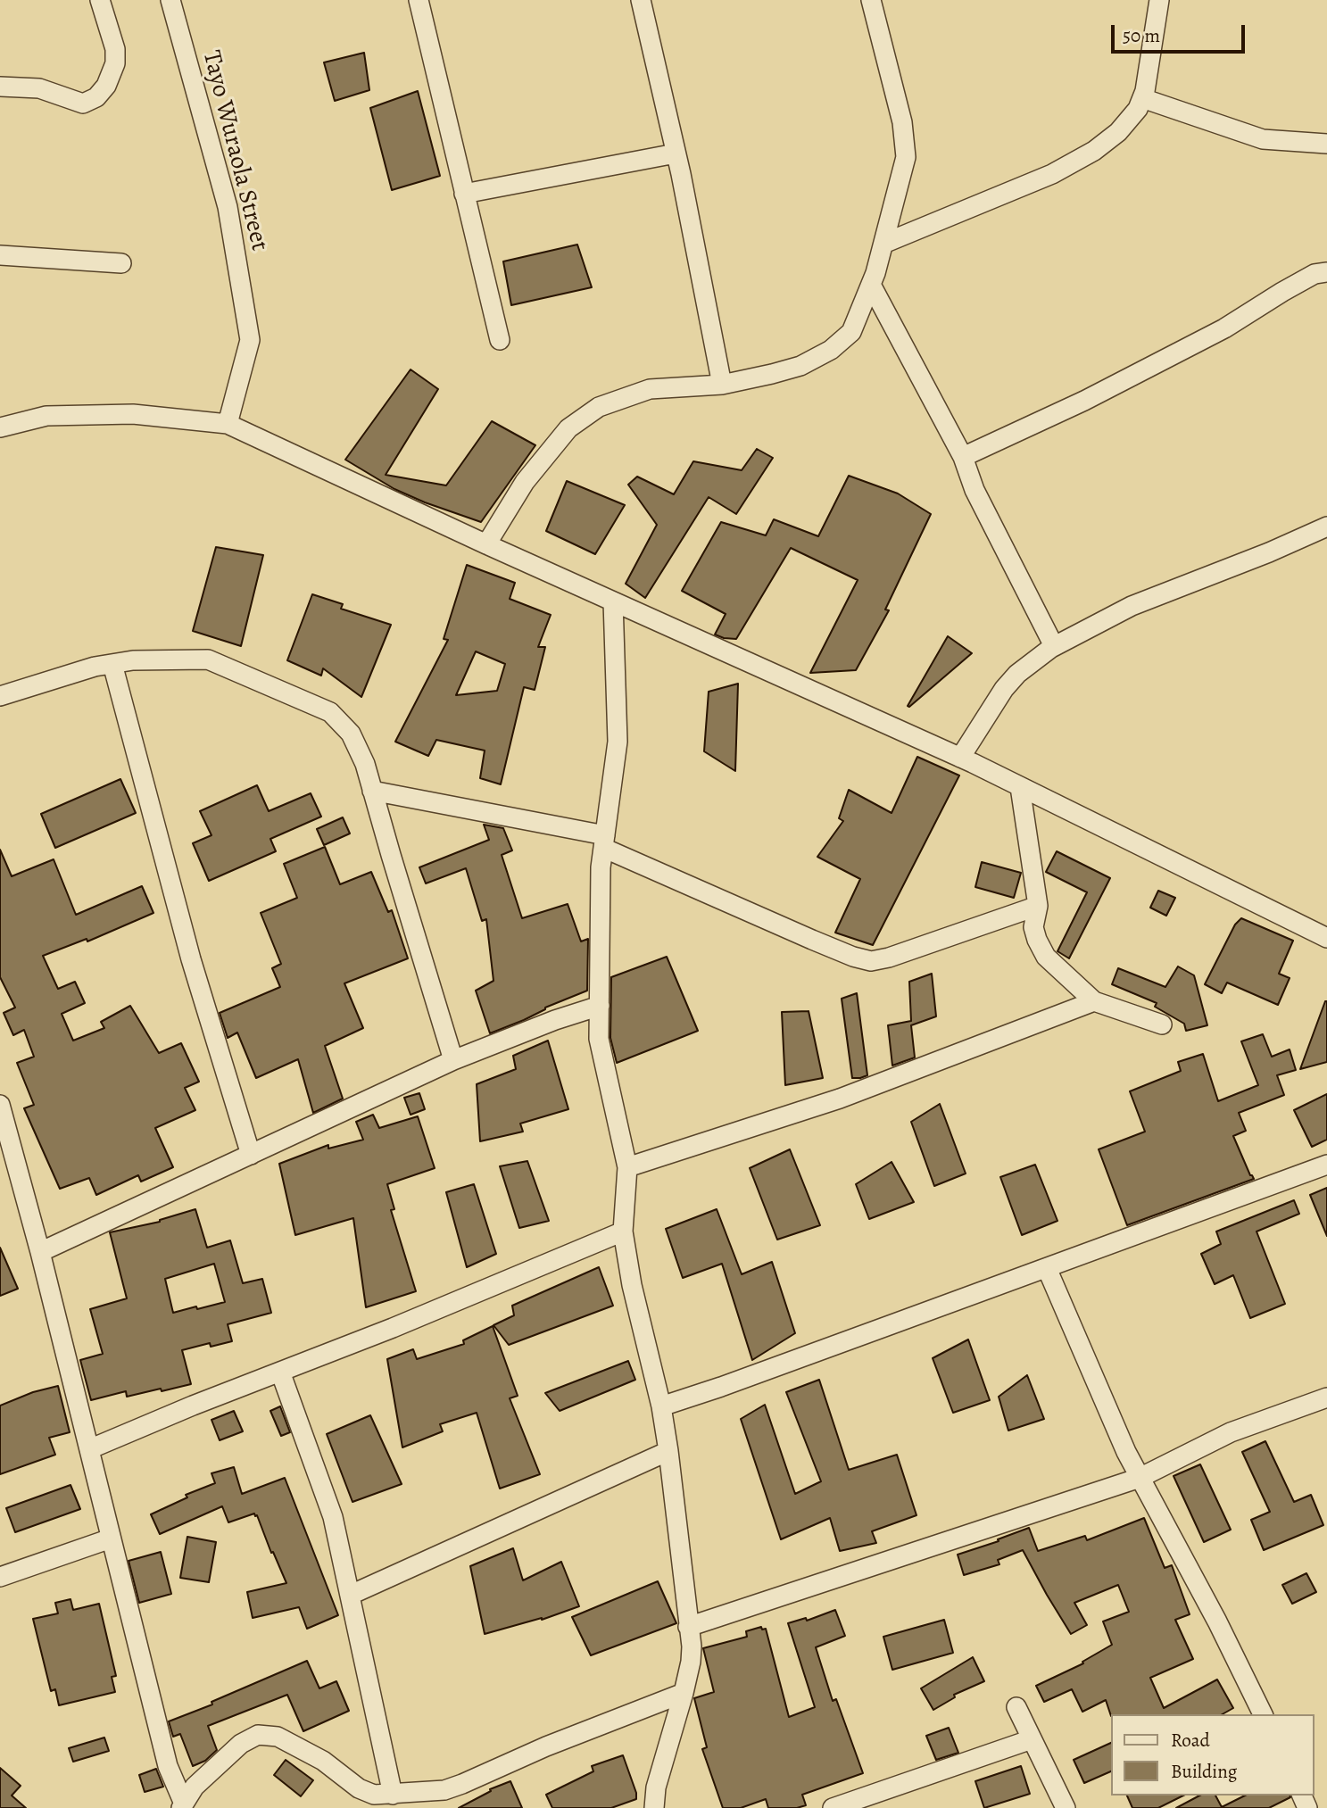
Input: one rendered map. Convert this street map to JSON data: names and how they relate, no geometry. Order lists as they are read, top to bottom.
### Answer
{
  "streets": {
    "street": ["Tayo Wuraola Street"]
  },
  "legend": ["Road", "Building"],
  "scale_bar": "50 m"
}
